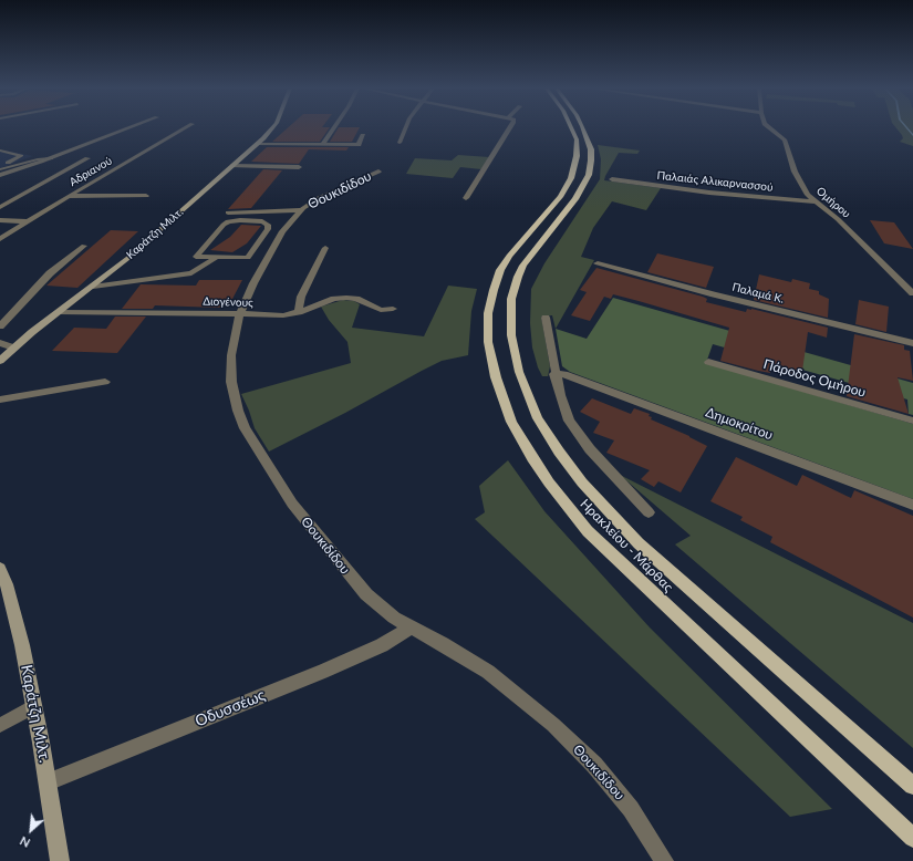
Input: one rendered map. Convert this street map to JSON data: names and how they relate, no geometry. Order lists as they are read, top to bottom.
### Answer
{
  "streets": {
    "main road": ["Ηρακλείου - Μάρθας"],
    "street": [
      "Αδριανού",
      "Παλαιάς Αλικαρνασσού",
      "Θουκιδίδου",
      "Ομήρου",
      "Καράτζη Μιλτ.",
      "Παλαμά Κ.",
      "Διογένους",
      "Πάροδος Ομήρου",
      "Δημοκρίτου",
      "Οδυσσέως"
    ]
  },
  "crossings": [
    ["Παλαιάς Αλικαρνασσού", "Ομήρου"],
    ["Θουκιδίδου", "Διογένους"],
    ["Θουκιδίδου", "Οδυσσέως"],
    ["Καράτζη Μιλτ.", "Διογένους"],
    ["Καράτζη Μιλτ.", "Οδυσσέως"]
  ],
  "north": "bottom left"
}
